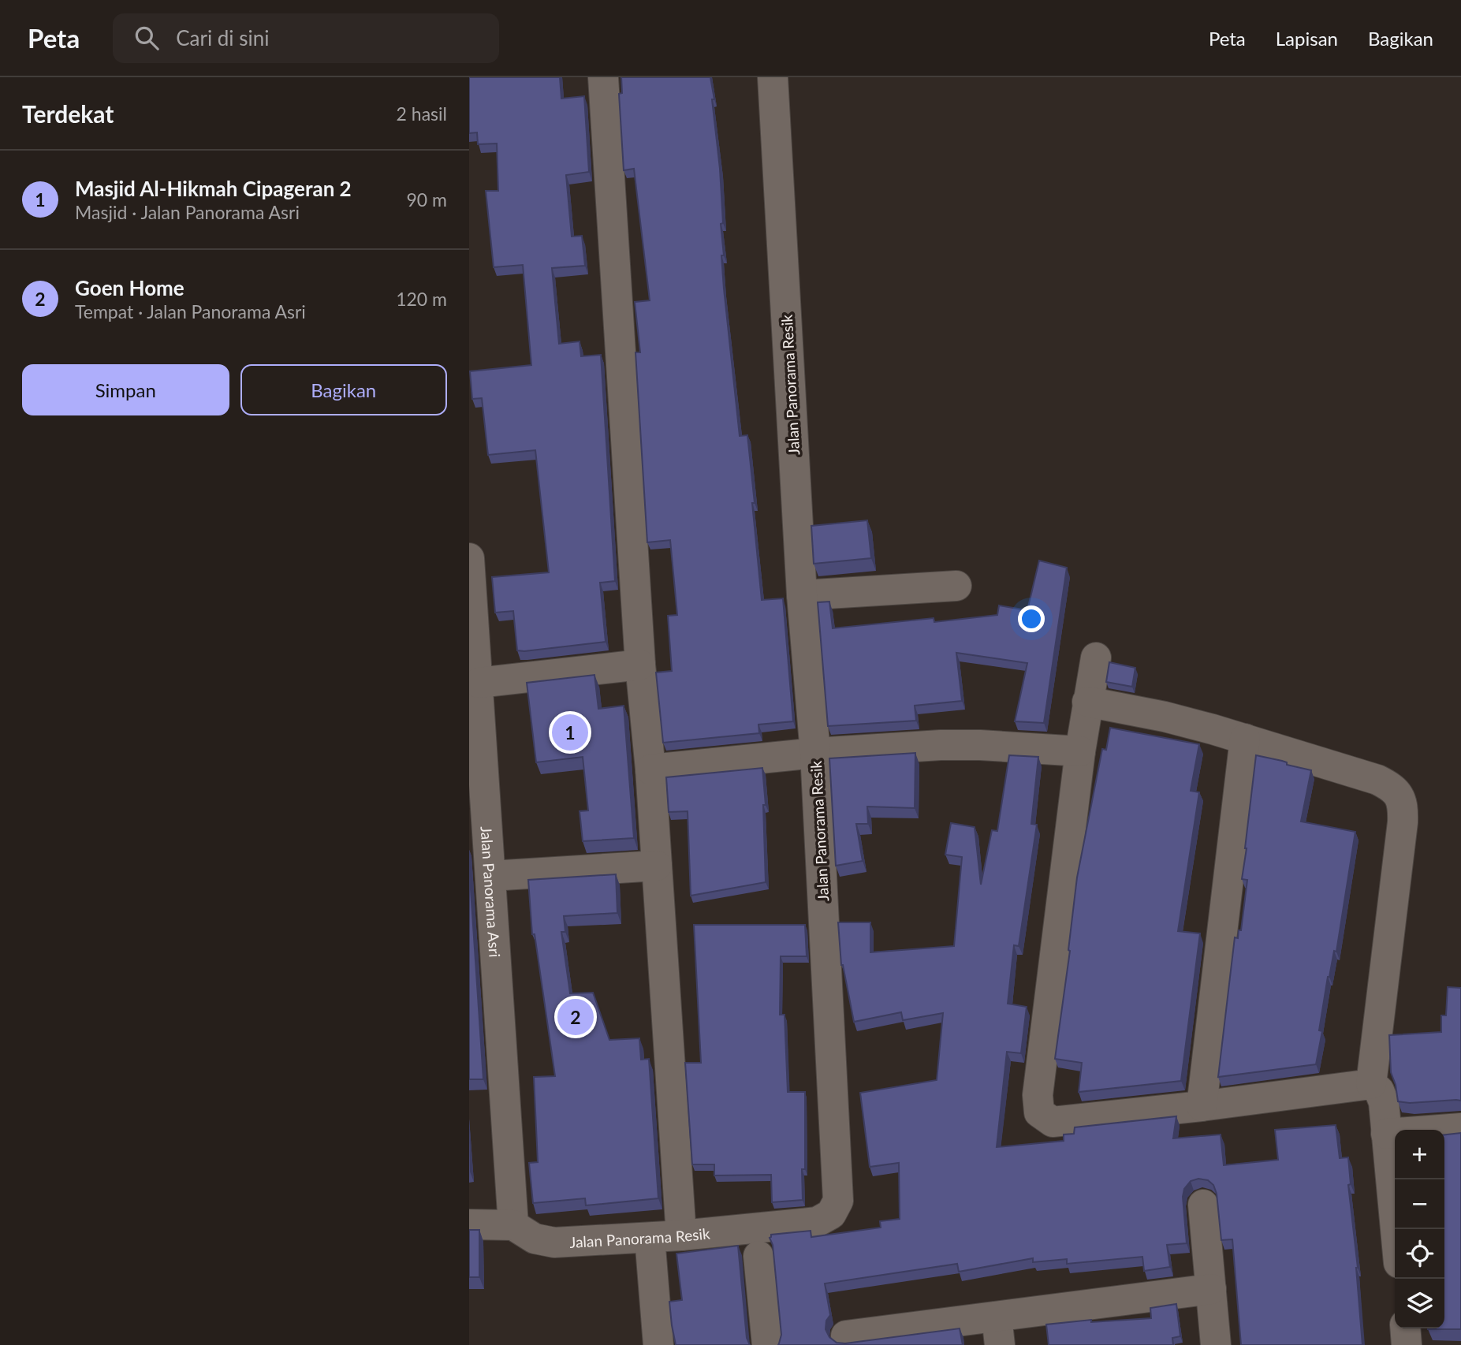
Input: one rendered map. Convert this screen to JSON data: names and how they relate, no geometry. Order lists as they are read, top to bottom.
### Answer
{
  "streets": {
    "street": ["Jalan Panorama Resik", "Jalan Panorama Asri"]
  },
  "crossings": [
    ["Jalan Panorama Resik", "Jalan Panorama Asri"]
  ],
  "page": {
    "header": "Peta",
    "search": "Cari di sini",
    "nav": ["Peta", "Lapisan", "Bagikan"],
    "heading": ["Terdekat", "2 hasil"],
    "list": [
      {
        "mark": "1",
        "name": "Masjid Al-Hikmah Cipageran 2",
        "note": "Masjid · Jalan Panorama Asri",
        "value": "90 m"
      },
      {
        "mark": "2",
        "name": "Goen Home",
        "note": "Tempat · Jalan Panorama Asri",
        "value": "120 m"
      }
    ],
    "buttons": ["Simpan", "Bagikan"],
    "pins": ["1", "2"],
    "map_buttons": ["+", "−"]
  }
}
